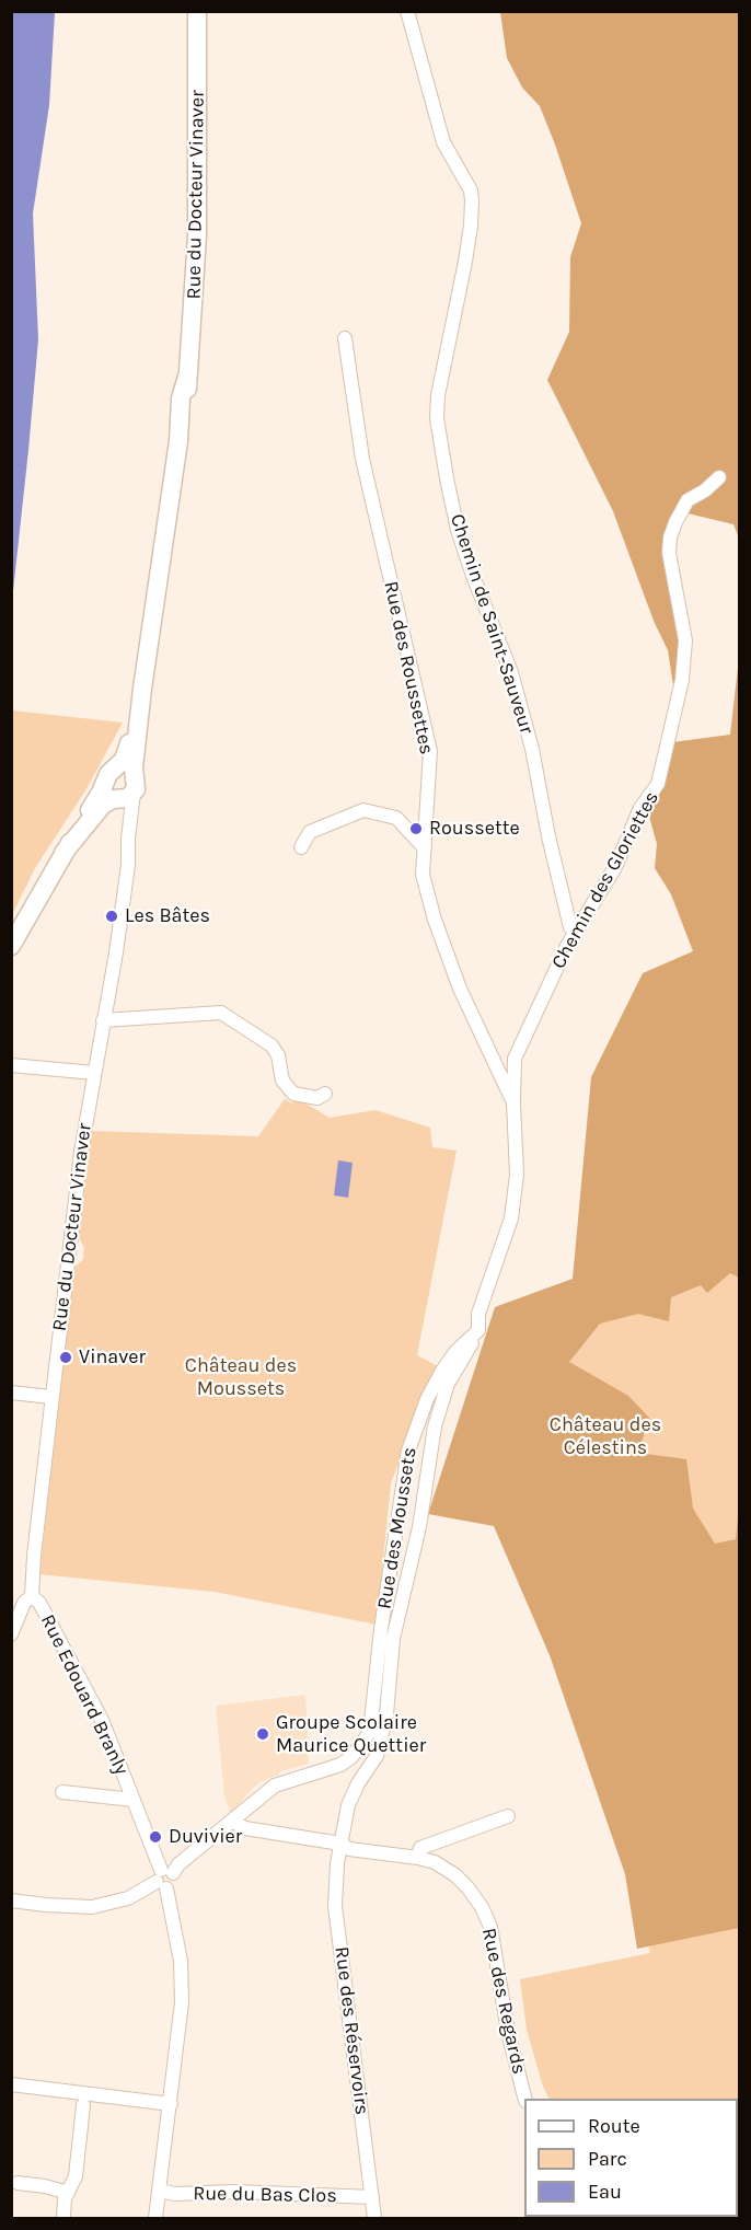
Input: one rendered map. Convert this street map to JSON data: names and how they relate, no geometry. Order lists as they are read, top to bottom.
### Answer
{
  "streets": {
    "main road": ["Rue du Docteur Vinaver"],
    "street": [
      "Chemin de Saint-Sauveur",
      "Rue des Roussettes",
      "Chemin des Gloriettes",
      "Rue des Moussets",
      "Rue Edouard Branly",
      "Rue des Regards",
      "Rue des Réservoirs",
      "Rue du Bas Clos"
    ]
  },
  "crossings": [
    ["Rue du Docteur Vinaver", "Rue Edouard Branly"],
    ["Chemin de Saint-Sauveur", "Chemin des Gloriettes"],
    ["Rue des Roussettes", "Chemin des Gloriettes"],
    ["Rue des Moussets", "Rue Edouard Branly"],
    ["Rue des Moussets", "Rue des Regards"],
    ["Rue des Moussets", "Rue des Réservoirs"],
    ["Rue Edouard Branly", "Rue du Bas Clos"],
    ["Rue des Regards", "Rue des Réservoirs"],
    ["Rue des Réservoirs", "Rue du Bas Clos"]
  ],
  "parks": ["Château des Moussets", "Château des Célestins"],
  "places": [
    "Roussette",
    "Les Bâtes",
    "Vinaver",
    "Groupe Scolaire Maurice Quettier",
    "Duvivier"
  ],
  "legend": ["Route", "Parc", "Eau"]
}
